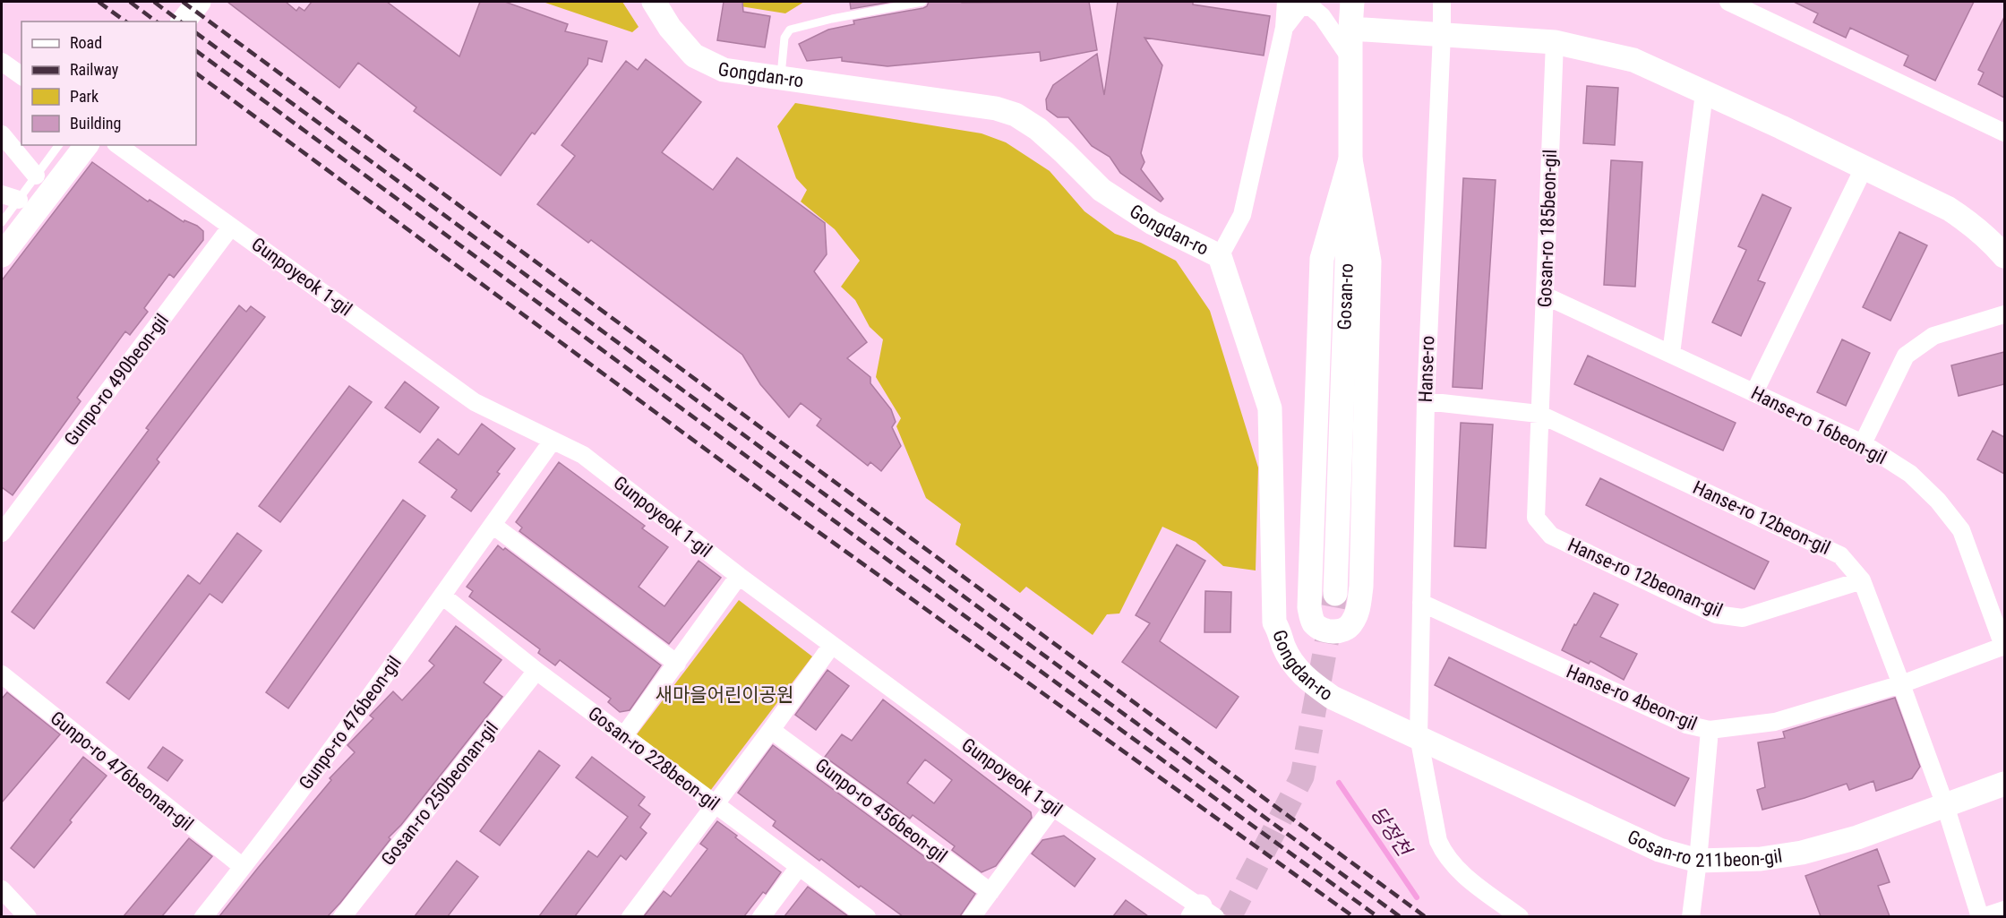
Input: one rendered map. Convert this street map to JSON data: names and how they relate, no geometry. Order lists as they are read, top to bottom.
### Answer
{
  "streets": {
    "street": [
      "Gongdan-ro",
      "Gosan-ro 185beon-gil",
      "Gunpoyeok 1-gil",
      "Gosan-ro",
      "Hanse-ro",
      "Gunpo-ro 490beon-gil",
      "Hanse-ro 16beon-gil",
      "Hanse-ro 12beon-gil",
      "Hanse-ro 12beonan-gil",
      "Hanse-ro 4beon-gil",
      "Gunpo-ro 476beon-gil",
      "Gosan-ro 228beon-gil",
      "Gunpo-ro 476beonan-gil",
      "Gosan-ro 250beonan-gil",
      "Gunpo-ro 456beon-gil",
      "Gosan-ro 211beon-gil"
    ]
  },
  "crossings": [
    ["Gongdan-ro", "Hanse-ro"],
    ["Gongdan-ro", "Gosan-ro 211beon-gil"],
    ["Gosan-ro 185beon-gil", "Hanse-ro 16beon-gil"],
    ["Gosan-ro 185beon-gil", "Hanse-ro 12beon-gil"],
    ["Gosan-ro 185beon-gil", "Hanse-ro 12beonan-gil"],
    ["Gunpoyeok 1-gil", "Gunpo-ro 490beon-gil"],
    ["Gunpoyeok 1-gil", "Gunpo-ro 476beon-gil"],
    ["Hanse-ro", "Hanse-ro 12beon-gil"],
    ["Hanse-ro", "Hanse-ro 4beon-gil"],
    ["Hanse-ro", "Gosan-ro 211beon-gil"],
    ["Hanse-ro 16beon-gil", "Hanse-ro 4beon-gil"],
    ["Hanse-ro 12beon-gil", "Hanse-ro 12beonan-gil"],
    ["Hanse-ro 12beon-gil", "Hanse-ro 4beon-gil"],
    ["Hanse-ro 12beon-gil", "Gosan-ro 211beon-gil"],
    ["Gunpo-ro 476beon-gil", "Gosan-ro 228beon-gil"],
    ["Gunpo-ro 476beon-gil", "Gunpo-ro 476beonan-gil"],
    ["Gosan-ro 228beon-gil", "Gosan-ro 250beonan-gil"]
  ],
  "water": ["당정천"],
  "parks": ["새마을어린이공원"],
  "legend": [
    "Road",
    "Railway",
    "Park",
    "Building"
  ]
}
